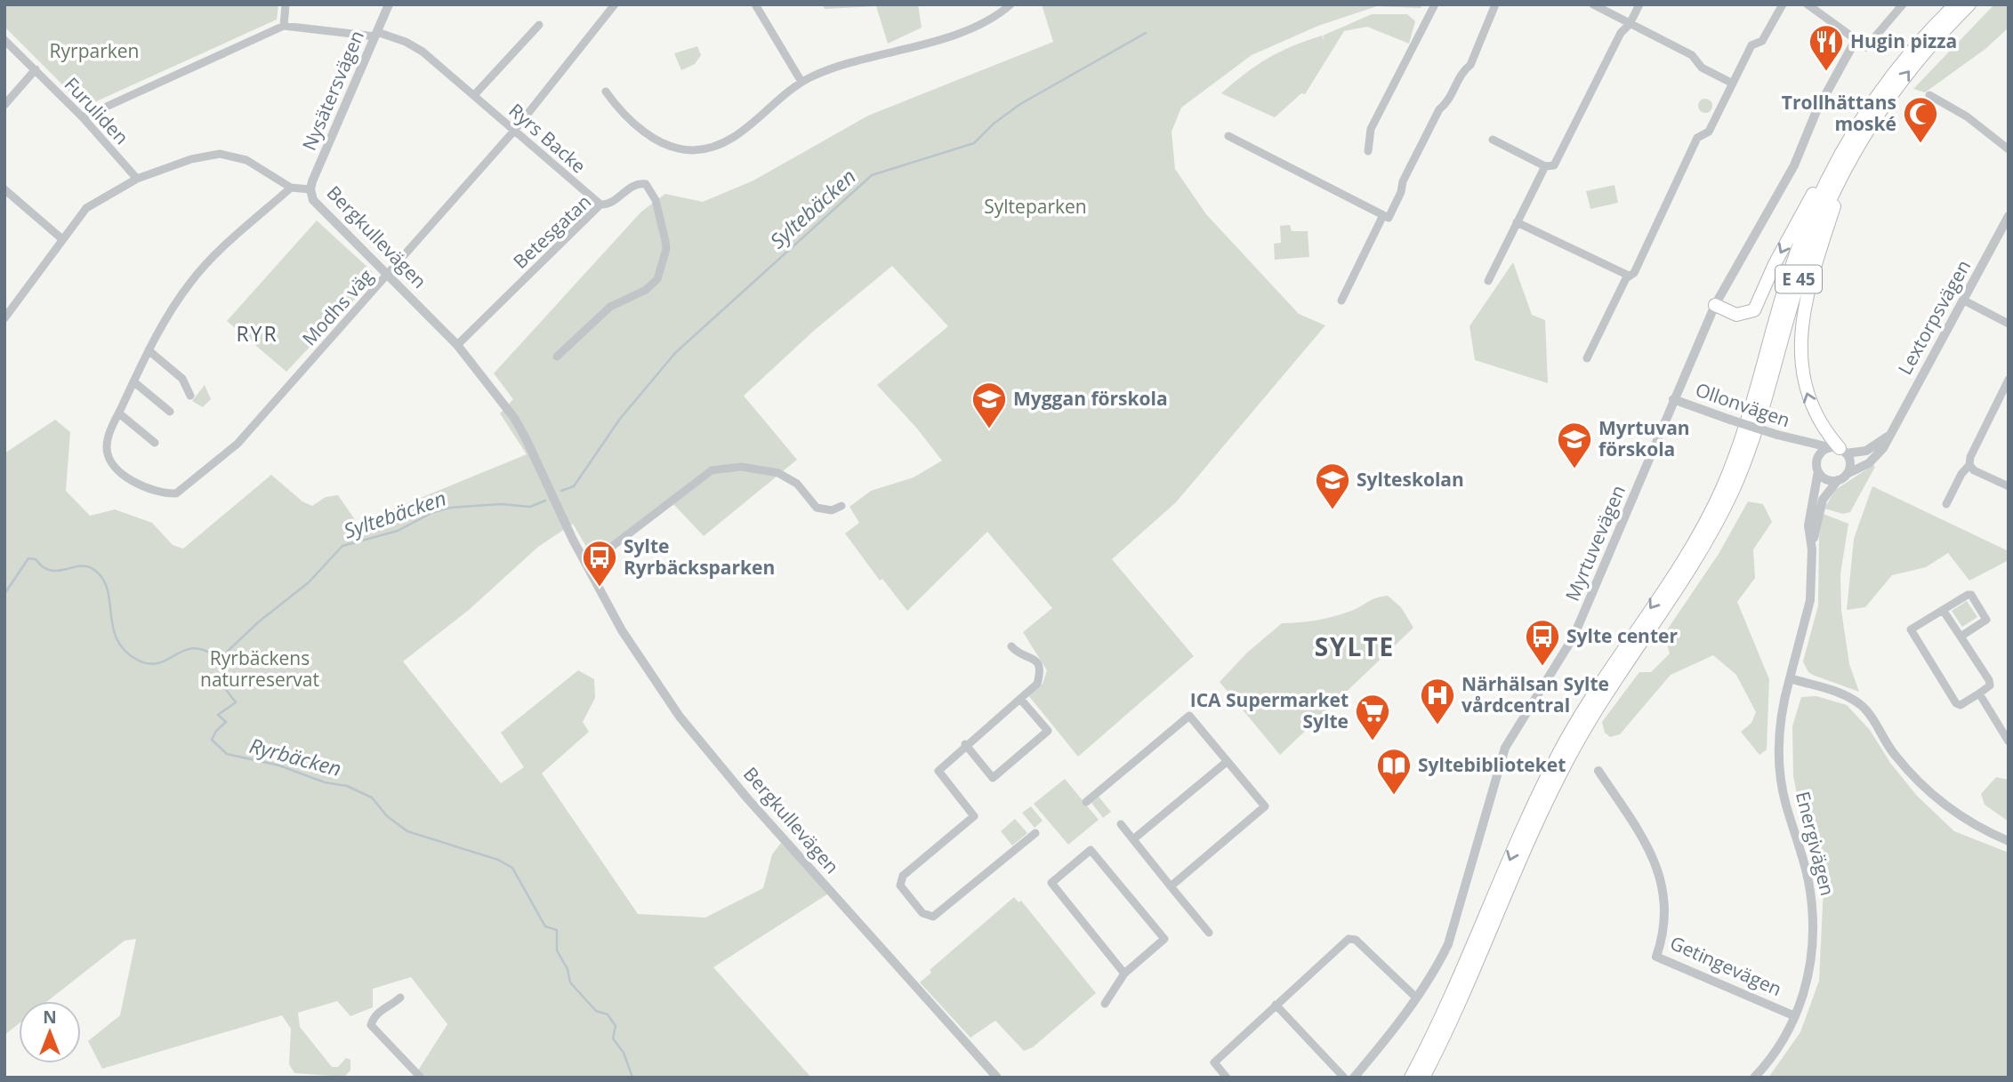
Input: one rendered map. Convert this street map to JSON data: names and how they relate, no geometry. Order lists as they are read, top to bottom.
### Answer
{
  "streets": {
    "highway": ["E 45"],
    "street": [
      "Nysätersvägen",
      "Furuliden",
      "Ryrs Backe",
      "Betesgatan",
      "Bergkullevägen",
      "Modhs väg",
      "Lextorpsvägen",
      "Ollonvägen",
      "Myrtuvevägen",
      "Energivägen",
      "Getingevägen"
    ]
  },
  "crossings": [
    ["Nysätersvägen", "Ryrs Backe"],
    ["Nysätersvägen", "Bergkullevägen"],
    ["Furuliden", "Bergkullevägen"],
    ["Ryrs Backe", "Betesgatan"],
    ["Ryrs Backe", "Modhs väg"],
    ["Betesgatan", "Bergkullevägen"],
    ["Bergkullevägen", "Modhs väg"],
    ["Lextorpsvägen", "Ollonvägen"],
    ["Ollonvägen", "Myrtuvevägen"],
    ["Energivägen", "Getingevägen"]
  ],
  "districts": ["RYR", "SYLTE"],
  "water": ["Syltebäcken", "Ryrbäcken"],
  "parks": ["Ryrparken", "Sylteparken", "Ryrbäckens naturreservat"],
  "places": {
    "restaurant": ["Hugin pizza"],
    "mosque": ["Trollhättans moské"],
    "school or university": ["Myggan förskola", "Myrtuvan förskola", "Sylteskolan"],
    "bus stop": ["Sylte Ryrbäcksparken", "Sylte center"],
    "hospital": ["Närhälsan Sylte vårdcentral"],
    "supermarket": ["ICA Supermarket Sylte"],
    "library": ["Syltebiblioteket"]
  },
  "north": "top"
}
